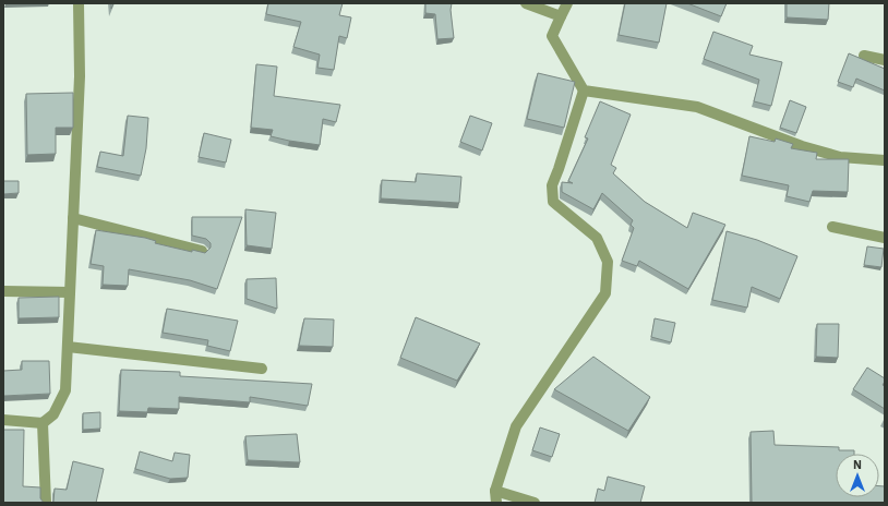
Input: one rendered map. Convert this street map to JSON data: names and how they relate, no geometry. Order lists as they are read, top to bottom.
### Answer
{
  "north": "top"
}
